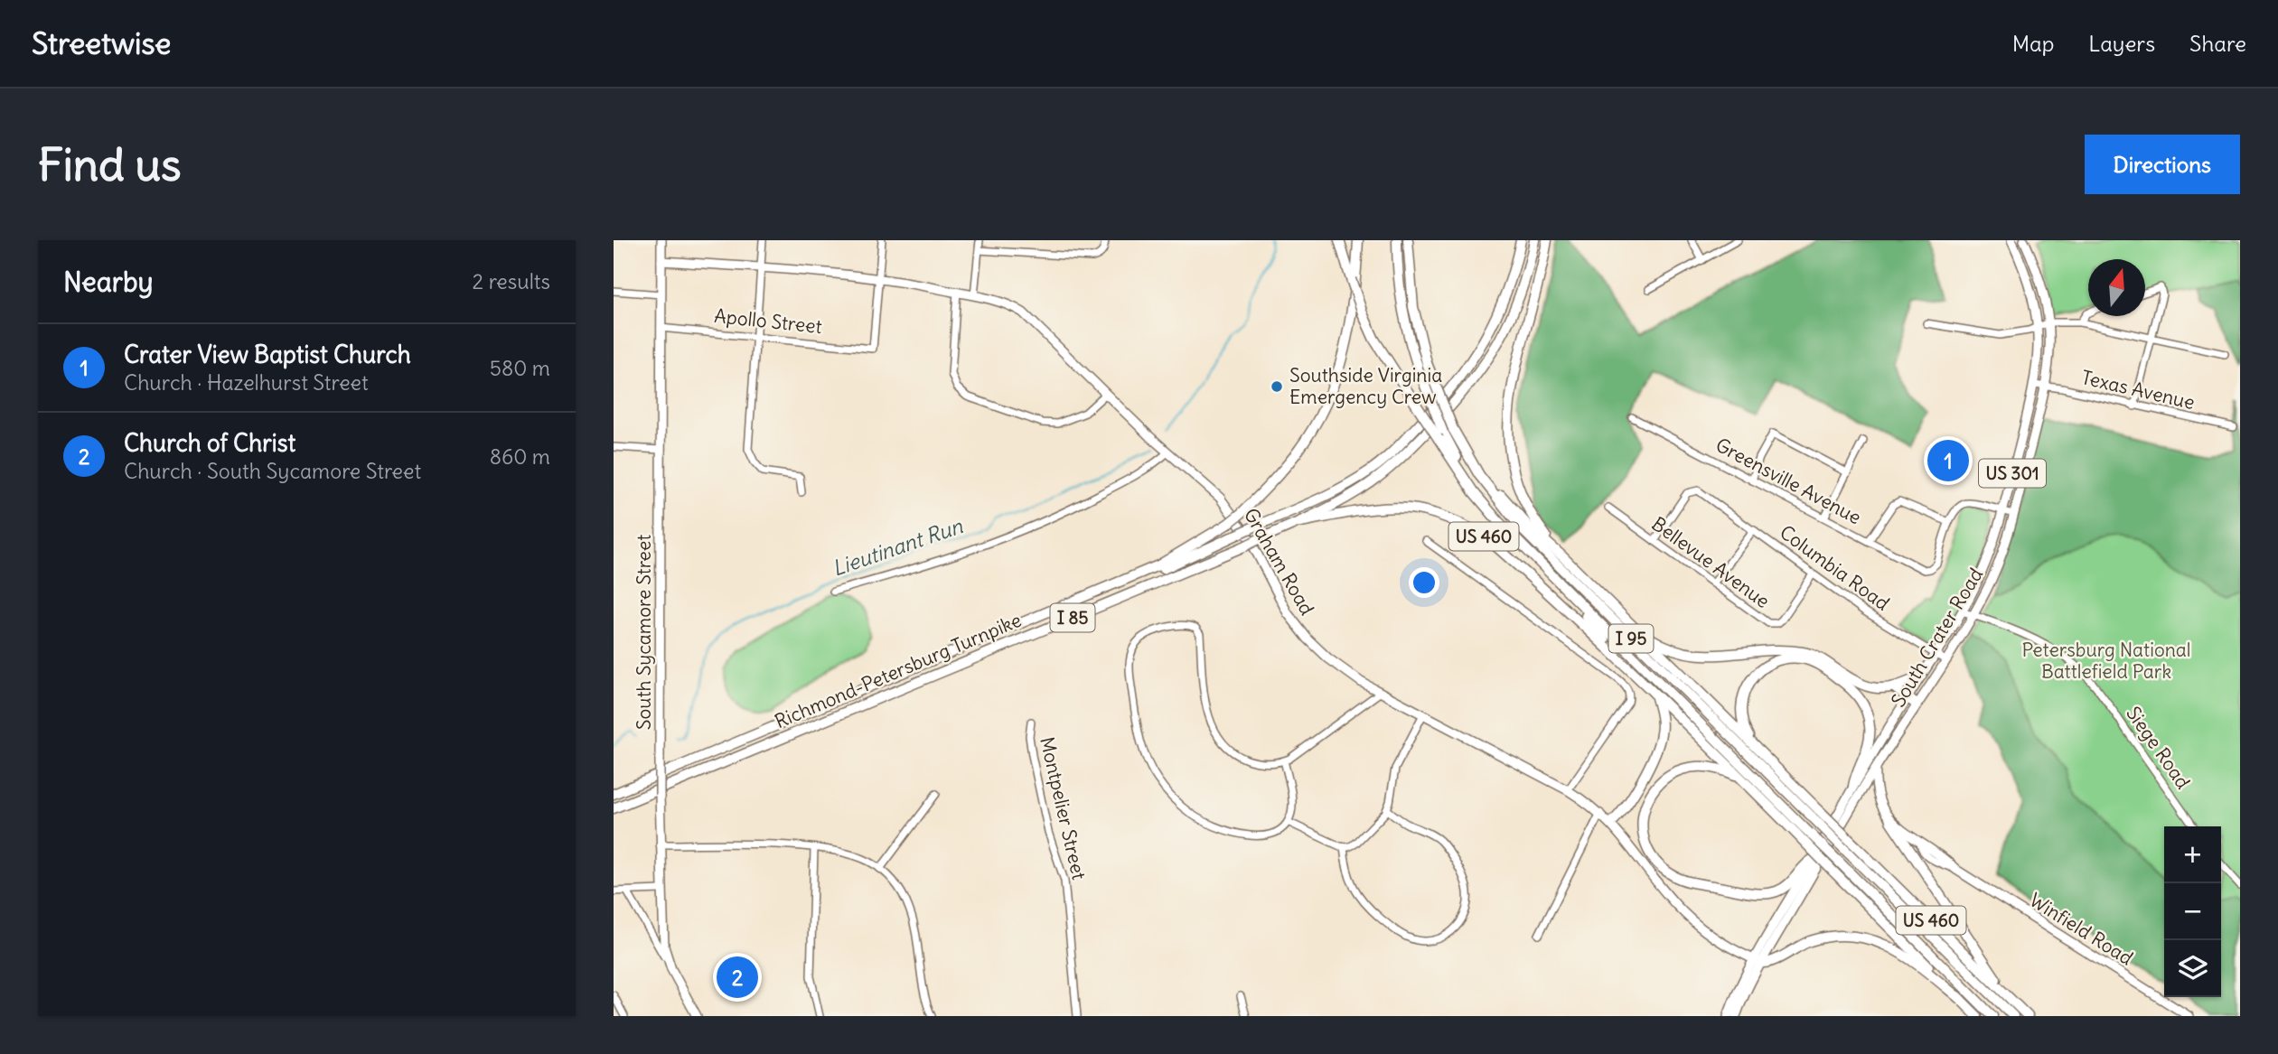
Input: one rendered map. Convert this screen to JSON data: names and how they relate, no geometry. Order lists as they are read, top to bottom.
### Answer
{
  "streets": {
    "highway": [
      "US 460",
      "I 85",
      "I 95",
      "Richmond-Petersburg Turnpike"
    ],
    "main road": [
      "US 301",
      "Graham Road",
      "South Sycamore Street",
      "South Crater Road",
      "Winfield Road"
    ],
    "street": [
      "Apollo Street",
      "Texas Avenue",
      "Greensville Avenue",
      "Bellevue Avenue",
      "Columbia Road",
      "Siege Road",
      "Montpelier Street"
    ]
  },
  "crossings": [
    ["Apollo Street", "Graham Road"],
    ["Apollo Street", "South Sycamore Street"],
    ["Texas Avenue", "South Crater Road"],
    ["US 460", "I 95"],
    ["US 460", "Richmond-Petersburg Turnpike"],
    ["Graham Road", "South Sycamore Street"],
    ["Graham Road", "South Crater Road"],
    ["Bellevue Avenue", "Columbia Road"],
    ["Columbia Road", "South Crater Road"],
    ["South Crater Road", "Siege Road"]
  ],
  "water": ["Lieutinant Run"],
  "parks": ["Petersburg National Battlefield Park"],
  "places": ["Southside Virginia Emergency Crew"],
  "north": "top",
  "page": {
    "header": "Streetwise",
    "nav": ["Map", "Layers", "Share"],
    "buttons": "Directions",
    "title": "Find us",
    "heading": ["Nearby", "2 results"],
    "list": [
      {
        "mark": "1",
        "name": "Crater View Baptist Church",
        "note": "Church · Hazelhurst Street",
        "value": "580 m"
      },
      {
        "mark": "2",
        "name": "Church of Christ",
        "note": "Church · South Sycamore Street",
        "value": "860 m"
      }
    ],
    "pins": ["1", "2"],
    "map_buttons": ["+", "−"]
  }
}
